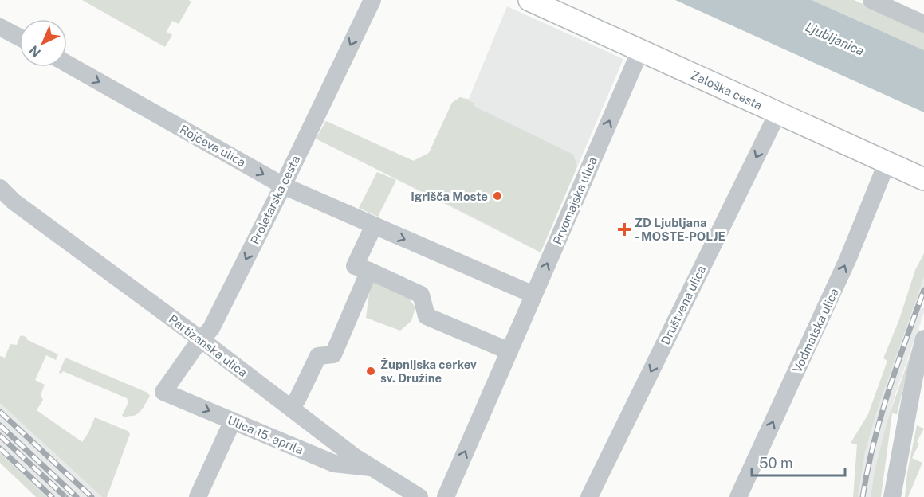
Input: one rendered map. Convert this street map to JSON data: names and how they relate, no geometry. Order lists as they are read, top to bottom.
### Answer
{
  "streets": {
    "main road": ["Zaloška cesta"],
    "street": [
      "Rojčeva ulica",
      "Proletarska cesta",
      "Prvomajska ulica",
      "Društvena ulica",
      "Vodmatska ulica",
      "Partizanska ulica",
      "Ulica 15. aprila"
    ]
  },
  "crossings": [
    ["Zaloška cesta", "Prvomajska ulica"],
    ["Zaloška cesta", "Društvena ulica"],
    ["Zaloška cesta", "Vodmatska ulica"],
    ["Rojčeva ulica", "Proletarska cesta"],
    ["Rojčeva ulica", "Prvomajska ulica"],
    ["Proletarska cesta", "Partizanska ulica"],
    ["Proletarska cesta", "Ulica 15. aprila"],
    ["Partizanska ulica", "Ulica 15. aprila"]
  ],
  "one_way": ["Prvomajska ulica", "Društvena ulica"],
  "water": ["Ljubljanica"],
  "places": {
    "other": ["Igrišča Moste", "Župnijska cerkev sv. Družine"],
    "health": ["ZD Ljubljana - MOSTE-POLJE"]
  },
  "scale_bar": "50 m",
  "north": "bottom left"
}
